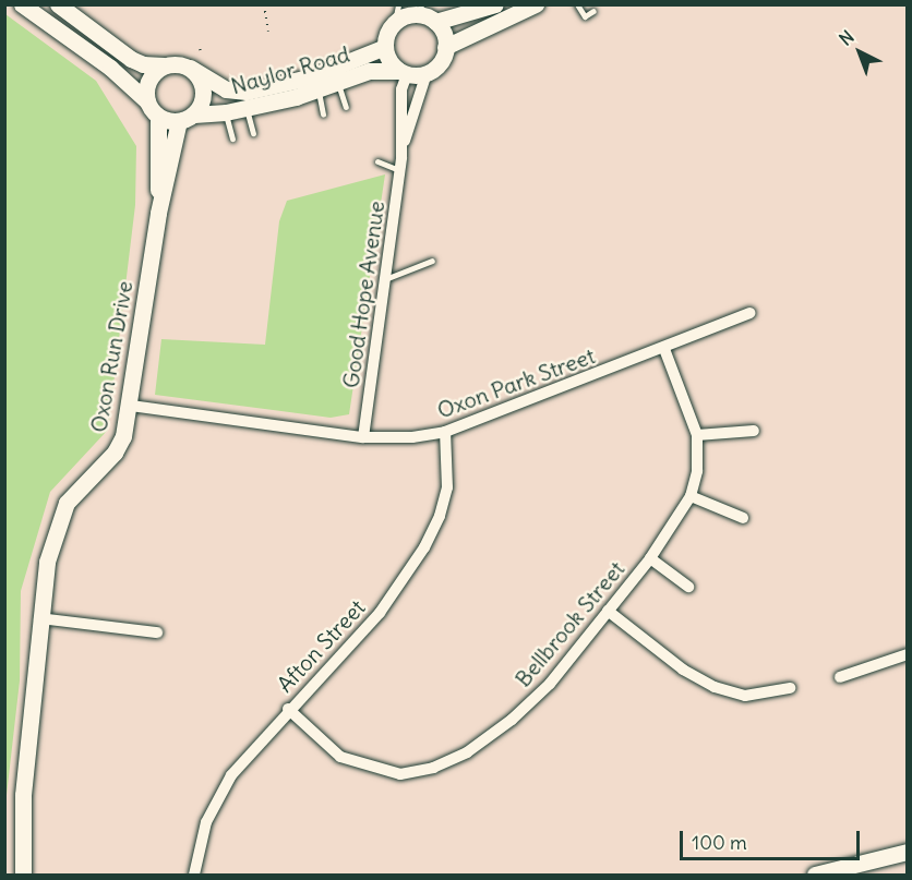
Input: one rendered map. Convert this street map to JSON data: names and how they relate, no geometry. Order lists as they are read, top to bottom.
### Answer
{
  "streets": {
    "main road": ["Naylor Road", "Oxon Run Drive"],
    "street": [
      "Good Hope Avenue",
      "Oxon Park Street",
      "Bellbrook Street",
      "Afton Street"
    ]
  },
  "crossings": [
    ["Naylor Road", "Good Hope Avenue"],
    ["Naylor Road", "Oxon Run Drive"],
    ["Good Hope Avenue", "Oxon Park Street"],
    ["Oxon Run Drive", "Oxon Park Street"],
    ["Oxon Park Street", "Bellbrook Street"],
    ["Oxon Park Street", "Afton Street"],
    ["Bellbrook Street", "Afton Street"]
  ],
  "scale_bar": "100 m",
  "north": "top left"
}
